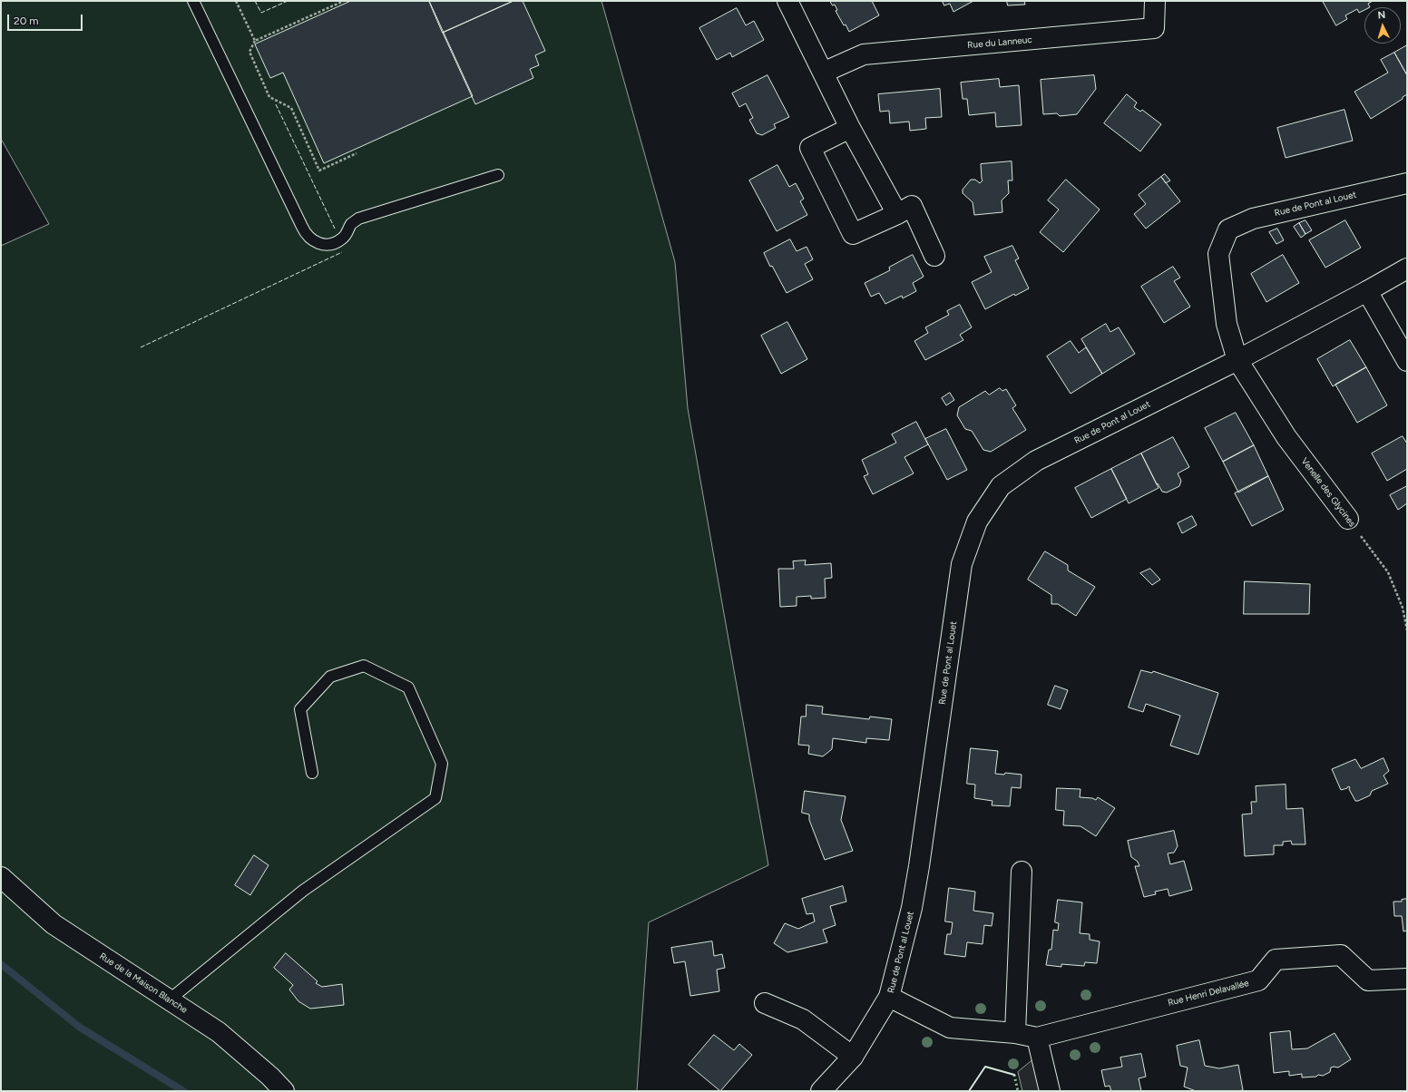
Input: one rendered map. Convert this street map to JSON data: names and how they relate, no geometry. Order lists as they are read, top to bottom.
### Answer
{
  "streets": {
    "street": [
      "Rue du Lanneuc",
      "Rue de Pont al Louet",
      "Venelle des Glycines",
      "Rue de la Maison Blanche",
      "Rue Henri Delavallée"
    ]
  },
  "crossings": [
    ["Rue de Pont al Louet", "Venelle des Glycines"],
    ["Rue de Pont al Louet", "Rue Henri Delavallée"]
  ],
  "scale_bar": "20 m",
  "north": "top"
}
